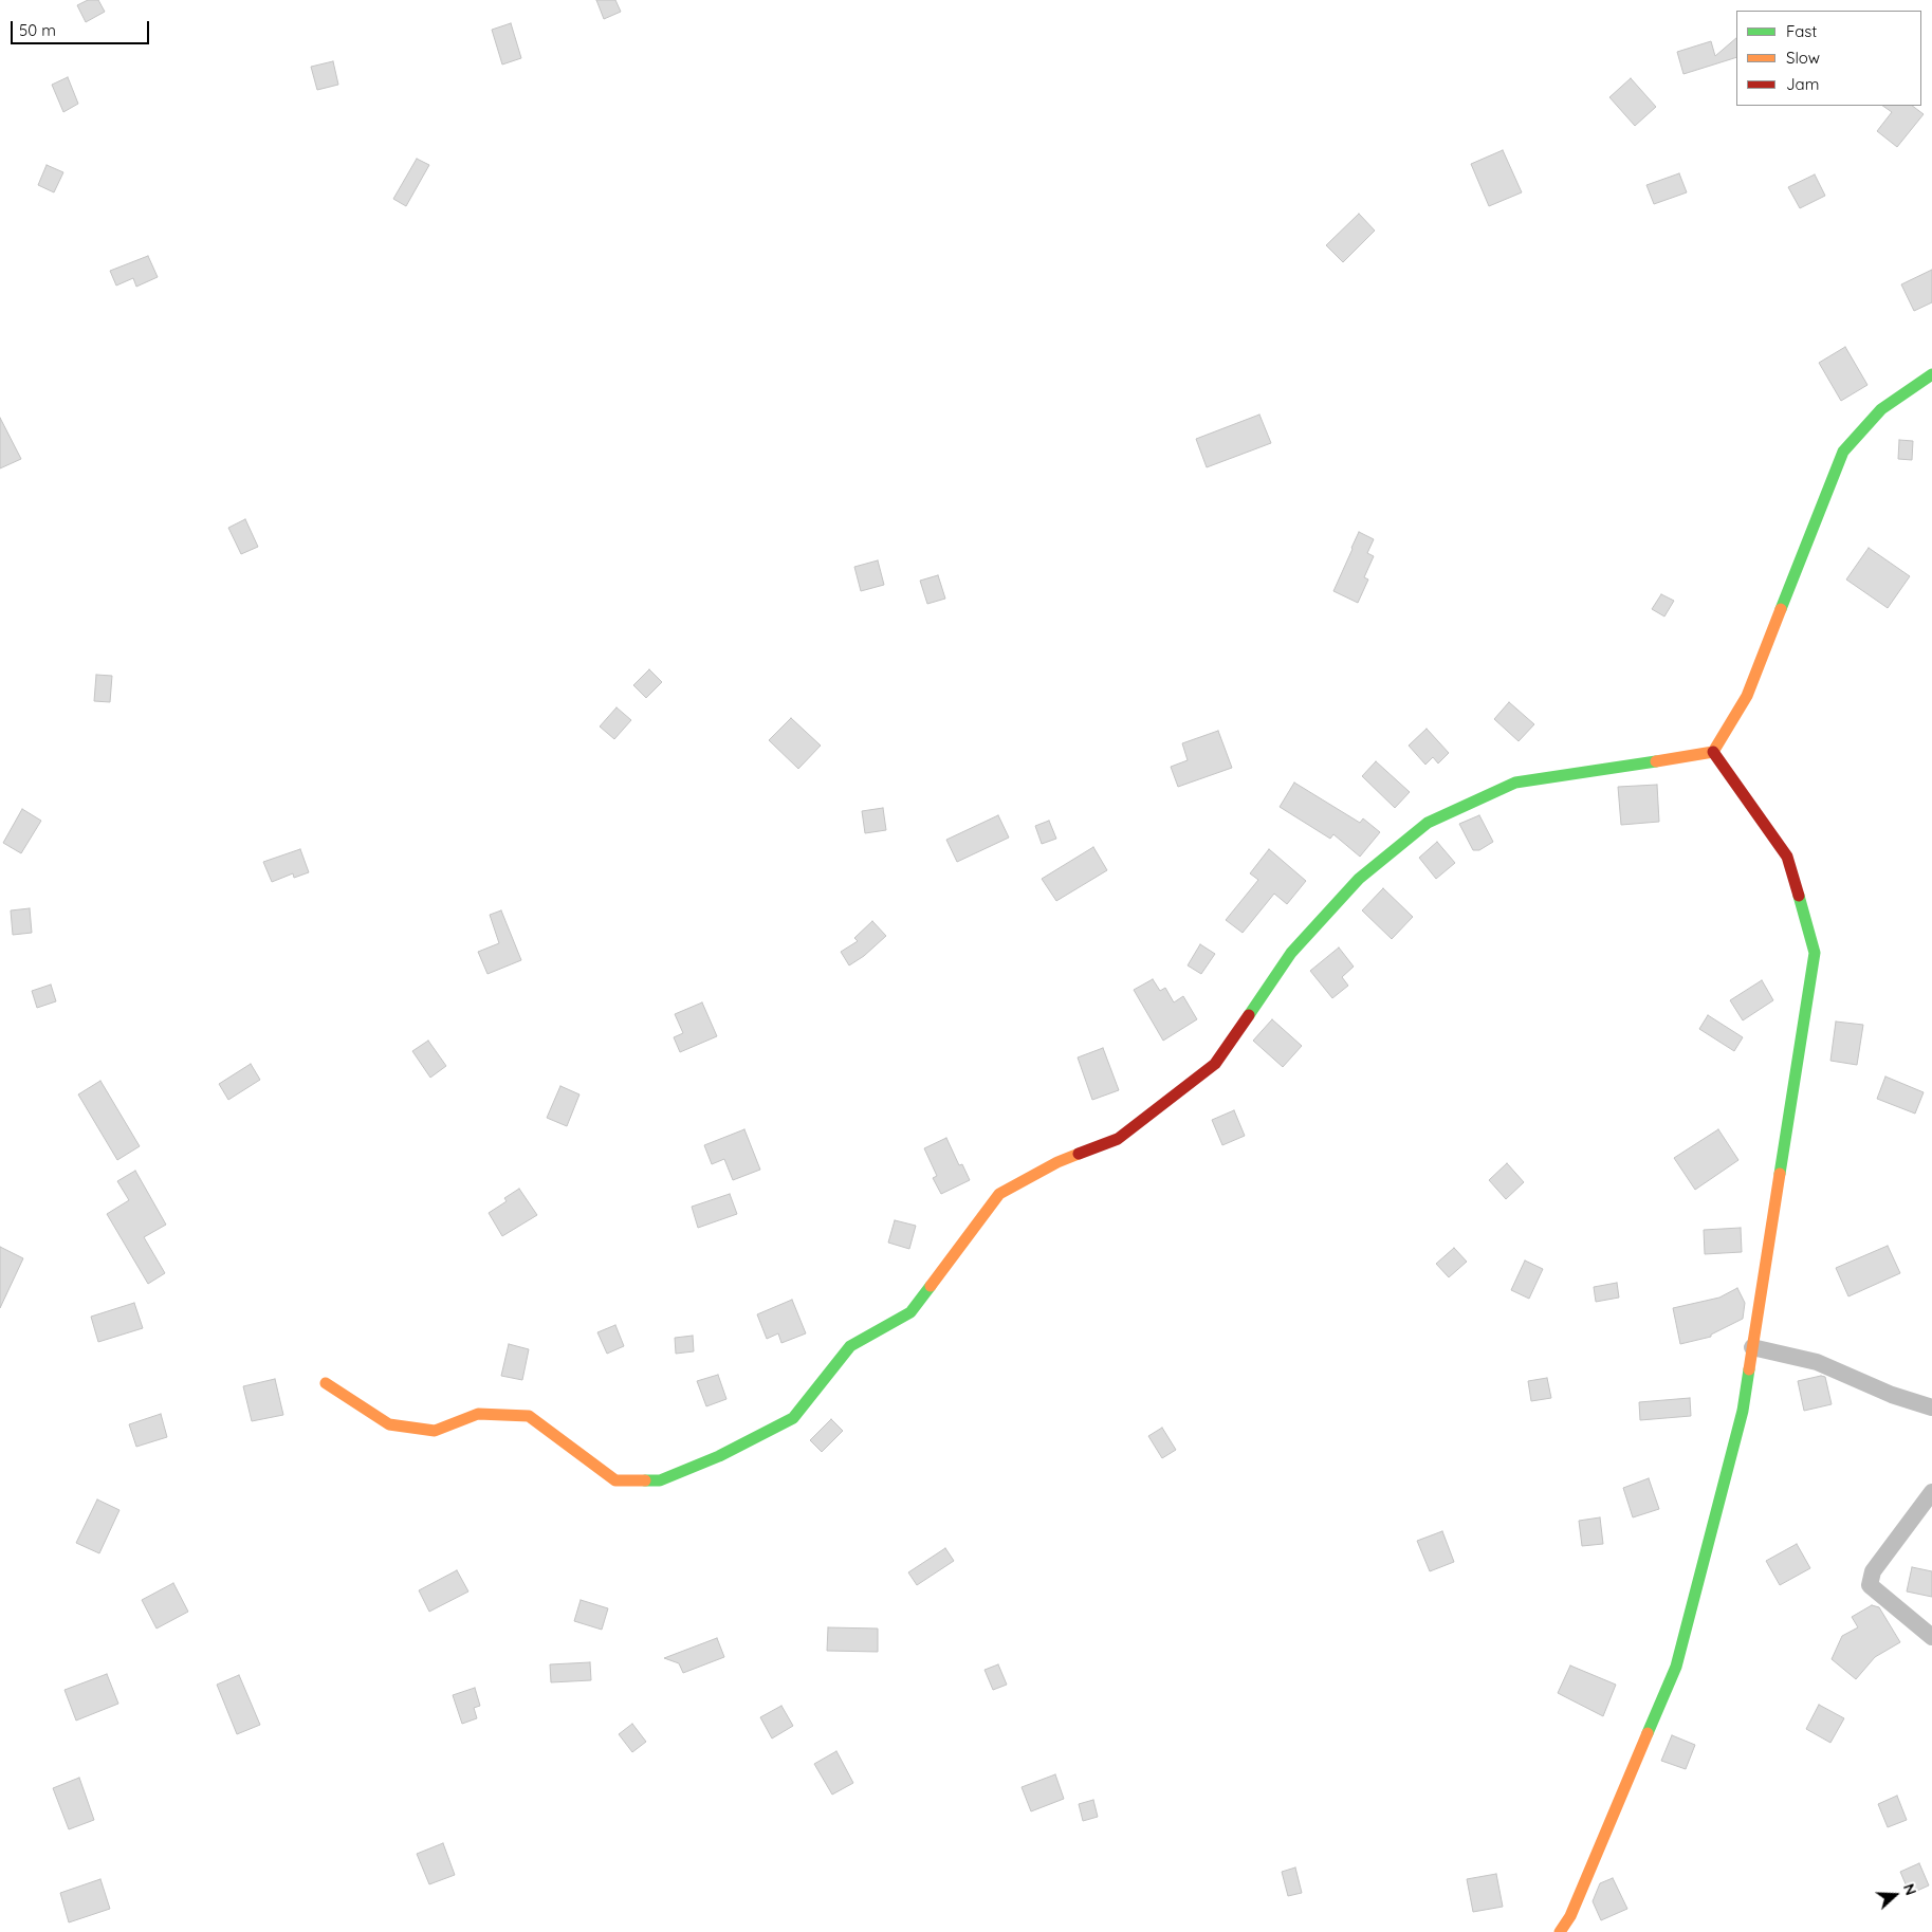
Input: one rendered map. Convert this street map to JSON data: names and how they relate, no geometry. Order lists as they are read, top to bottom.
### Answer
{
  "legend": ["Fast", "Slow", "Jam"],
  "scale_bar": "50 m",
  "north": "right"
}
